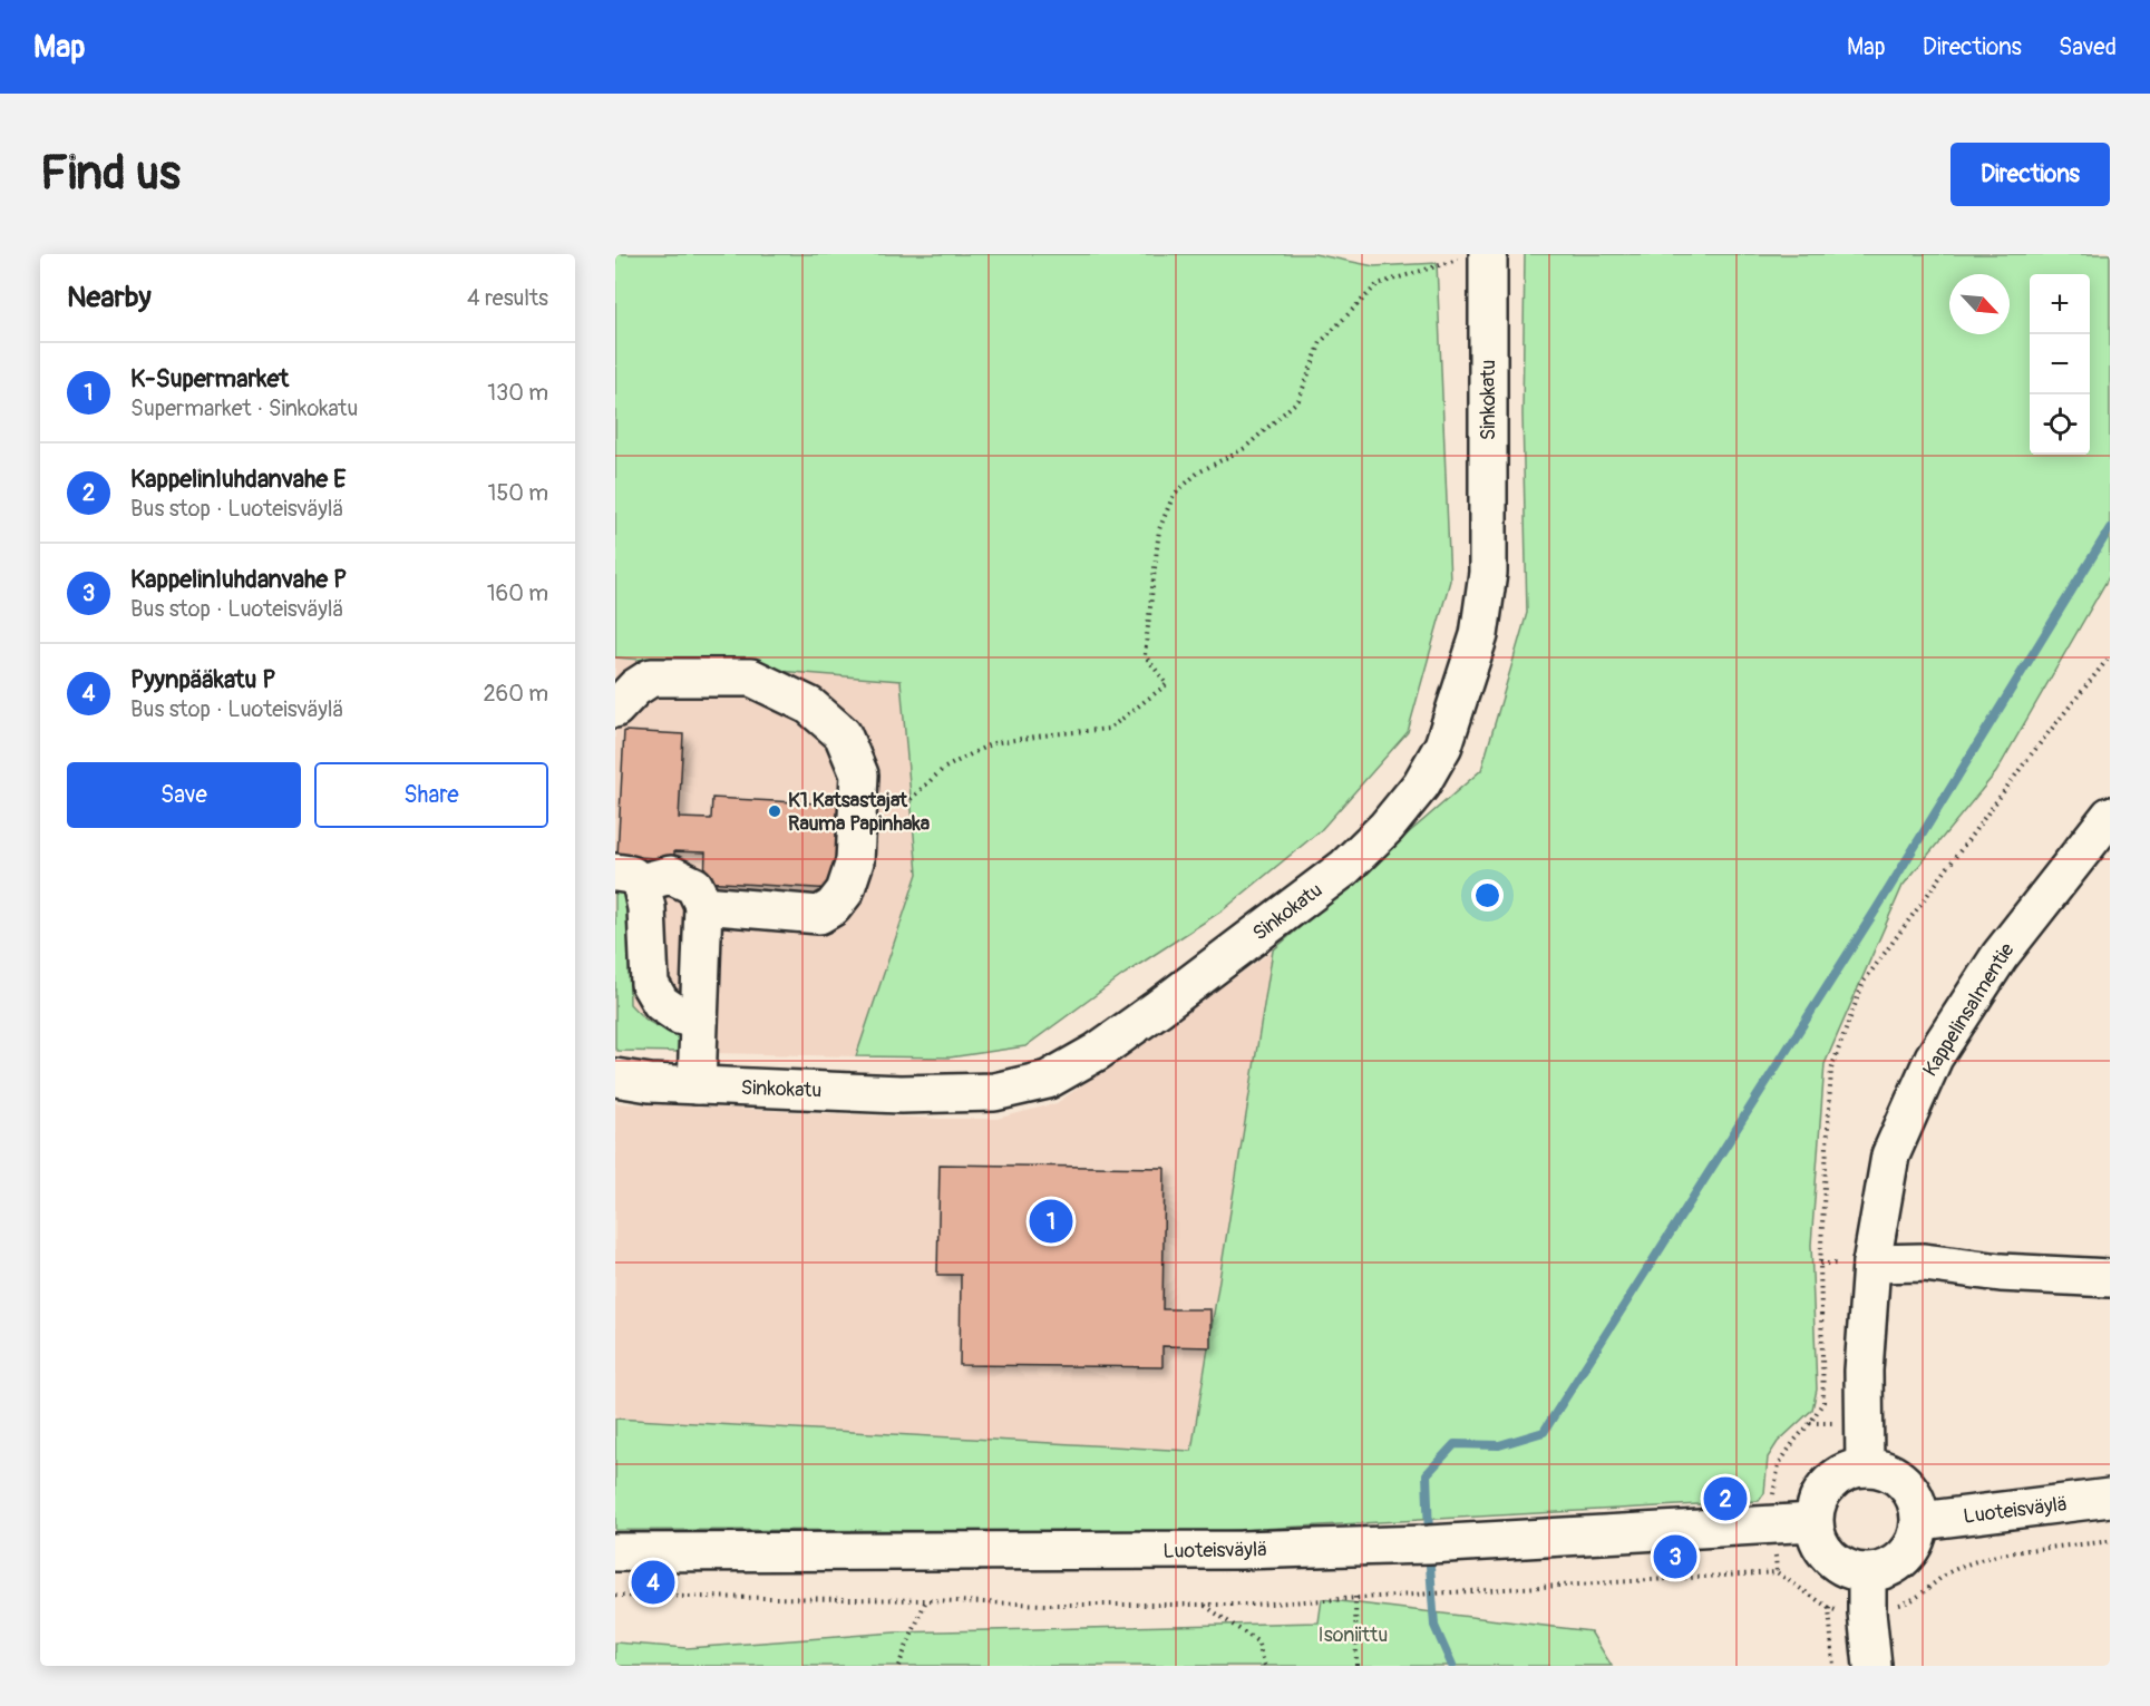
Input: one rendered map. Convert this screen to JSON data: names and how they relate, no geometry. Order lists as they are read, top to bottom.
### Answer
{
  "streets": {
    "main road": ["Sinkokatu", "Kappelinsalmentie", "Luoteisväylä"]
  },
  "crossings": [
    ["Kappelinsalmentie", "Luoteisväylä"]
  ],
  "parks": ["Isoniittu"],
  "places": ["K1 Katsastajat Rauma Papinhaka"],
  "north": "bottom right",
  "page": {
    "header": "Map",
    "nav": ["Map", "Directions", "Saved"],
    "buttons": [
      "Directions",
      ["Save", "Share"]
    ],
    "title": "Find us",
    "heading": ["Nearby", "4 results"],
    "map_buttons": ["+", "−"],
    "list": [
      {
        "mark": "1",
        "name": "K-Supermarket",
        "note": "Supermarket · Sinkokatu",
        "value": "130 m"
      },
      {
        "mark": "2",
        "name": "Kappelinluhdanvahe E",
        "note": "Bus stop · Luoteisväylä",
        "value": "150 m"
      },
      {
        "mark": "3",
        "name": "Kappelinluhdanvahe P",
        "note": "Bus stop · Luoteisväylä",
        "value": "160 m"
      },
      {
        "mark": "4",
        "name": "Pyynpääkatu P",
        "note": "Bus stop · Luoteisväylä",
        "value": "260 m"
      }
    ],
    "pins": [
      "1",
      "2",
      "3",
      "4"
    ]
  }
}
